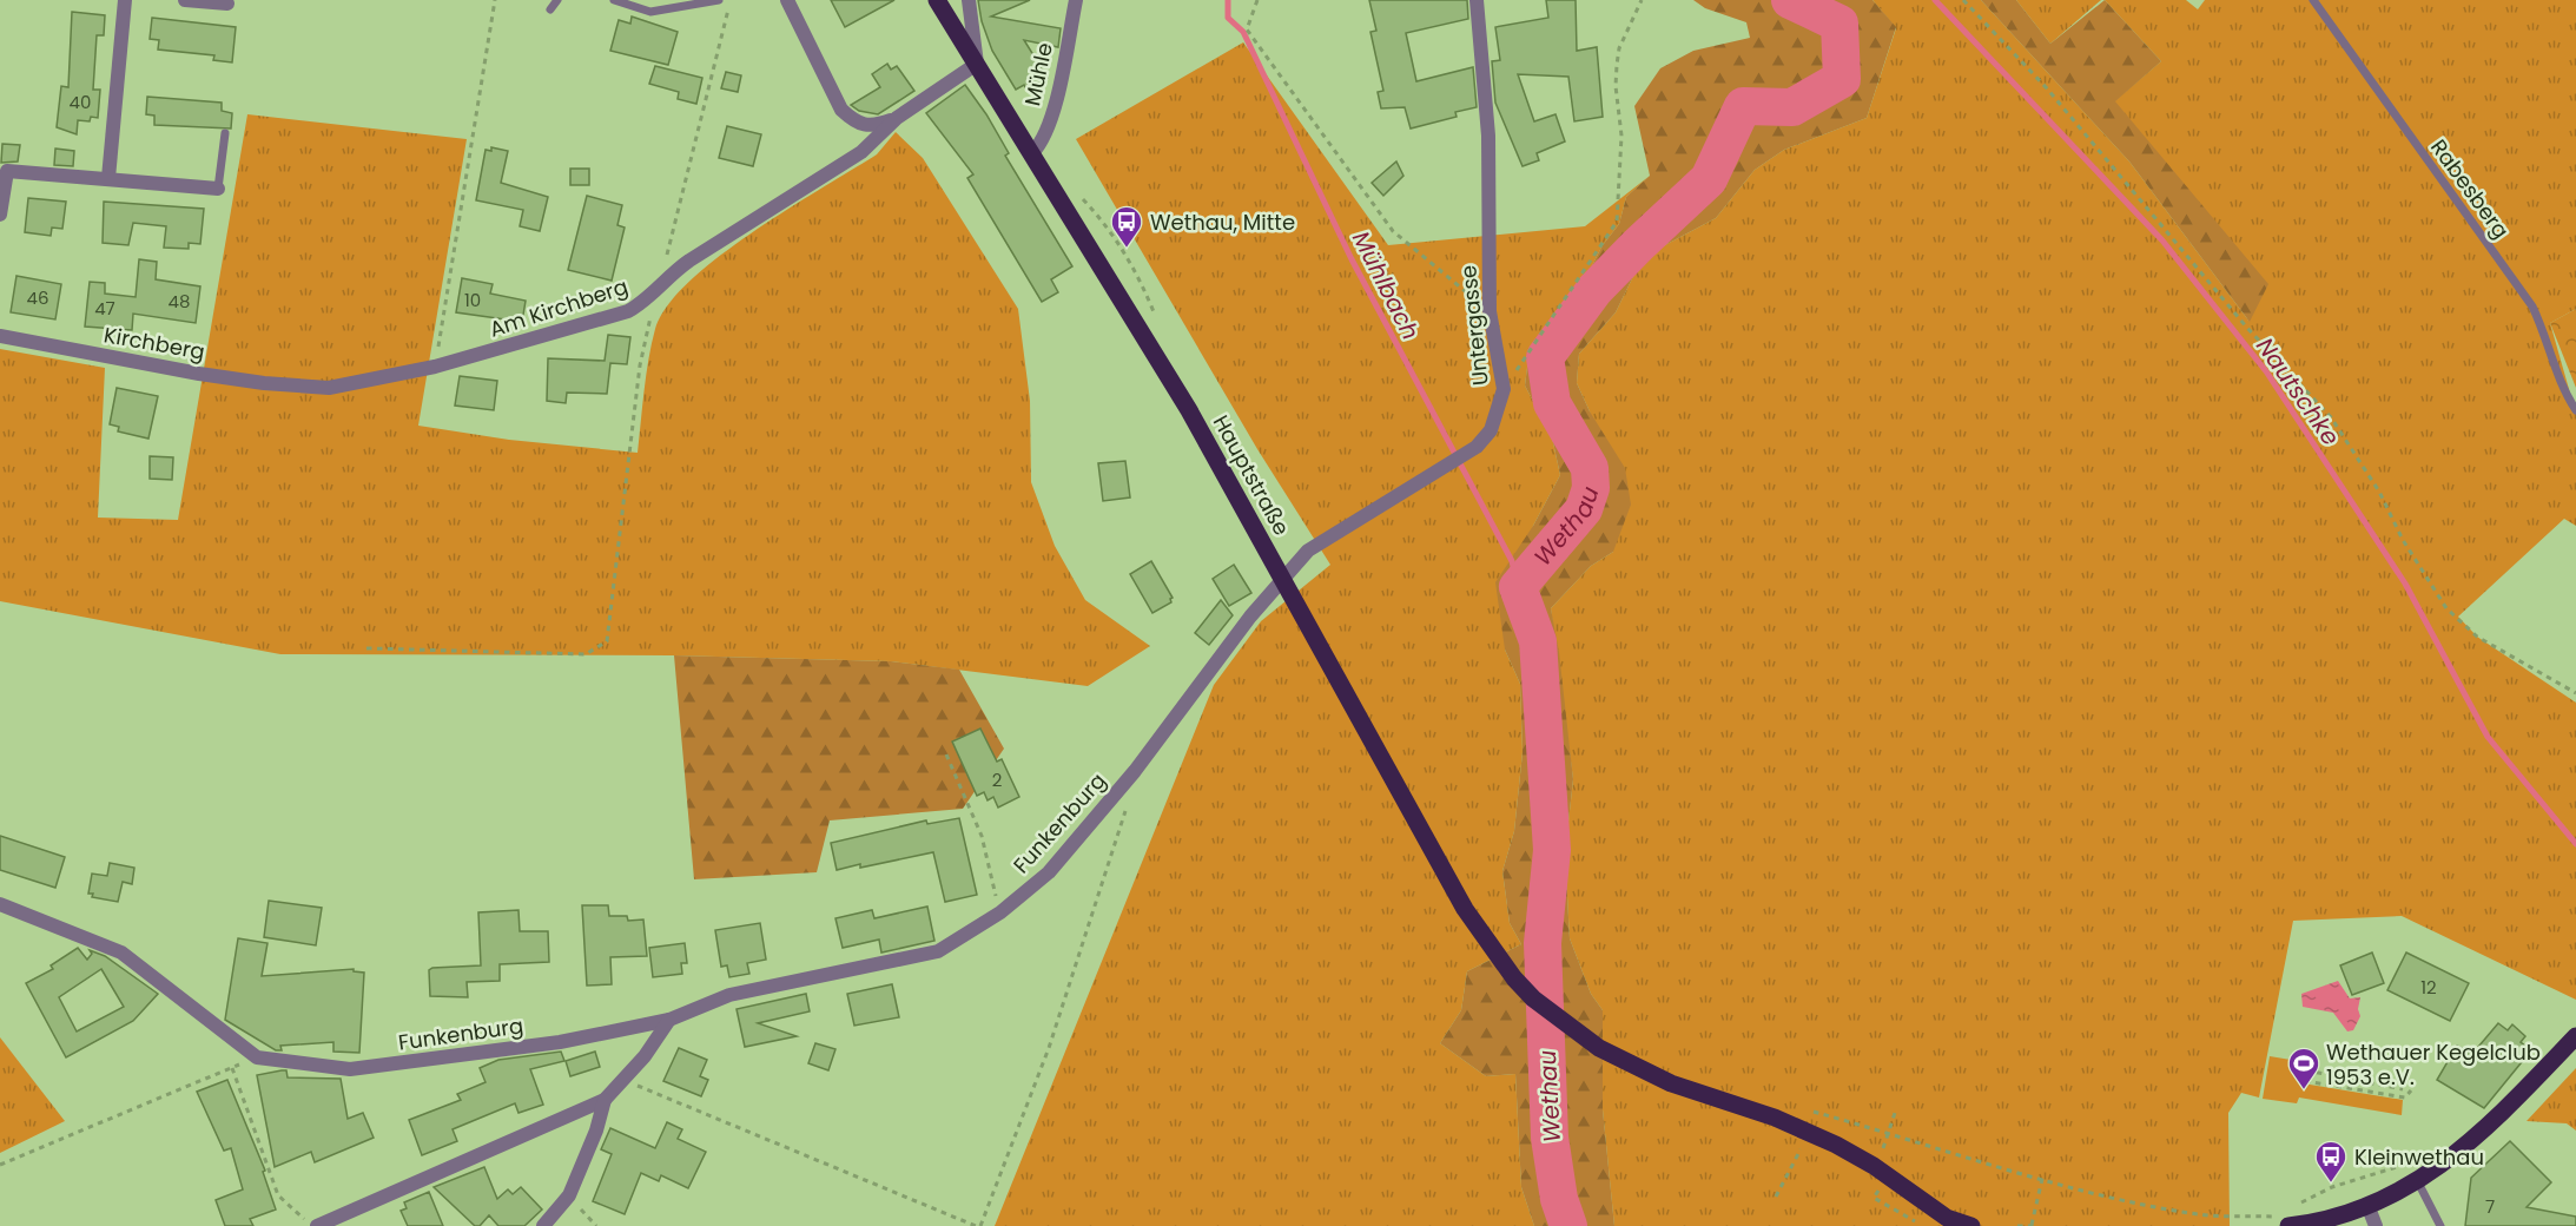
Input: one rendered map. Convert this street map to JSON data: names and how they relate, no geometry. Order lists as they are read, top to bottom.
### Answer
{
  "streets": {
    "main road": ["Hauptstraße"],
    "street": [
      "Mühle",
      "Am Kirchberg",
      "Untergasse",
      "Kirchberg",
      "Funkenburg"
    ],
    "lane": ["Rabesberg"]
  },
  "crossings": [
    ["Mühle", "Hauptstraße"],
    ["Am Kirchberg", "Kirchberg"],
    ["Am Kirchberg", "Hauptstraße"],
    ["Untergasse", "Hauptstraße"],
    ["Untergasse", "Funkenburg"],
    ["Hauptstraße", "Funkenburg"]
  ],
  "water": ["Mühlbach", "Nautschke", "Wethau"],
  "places": {
    "bus stop": ["Wethau, Mitte", "Kleinwethau"],
    "sports": ["Wethauer Kegelclub 1953 e.V."]
  },
  "house_numbers": [
    "40",
    "46",
    "10",
    "48",
    "47",
    "2",
    "12",
    "7"
  ]
}
